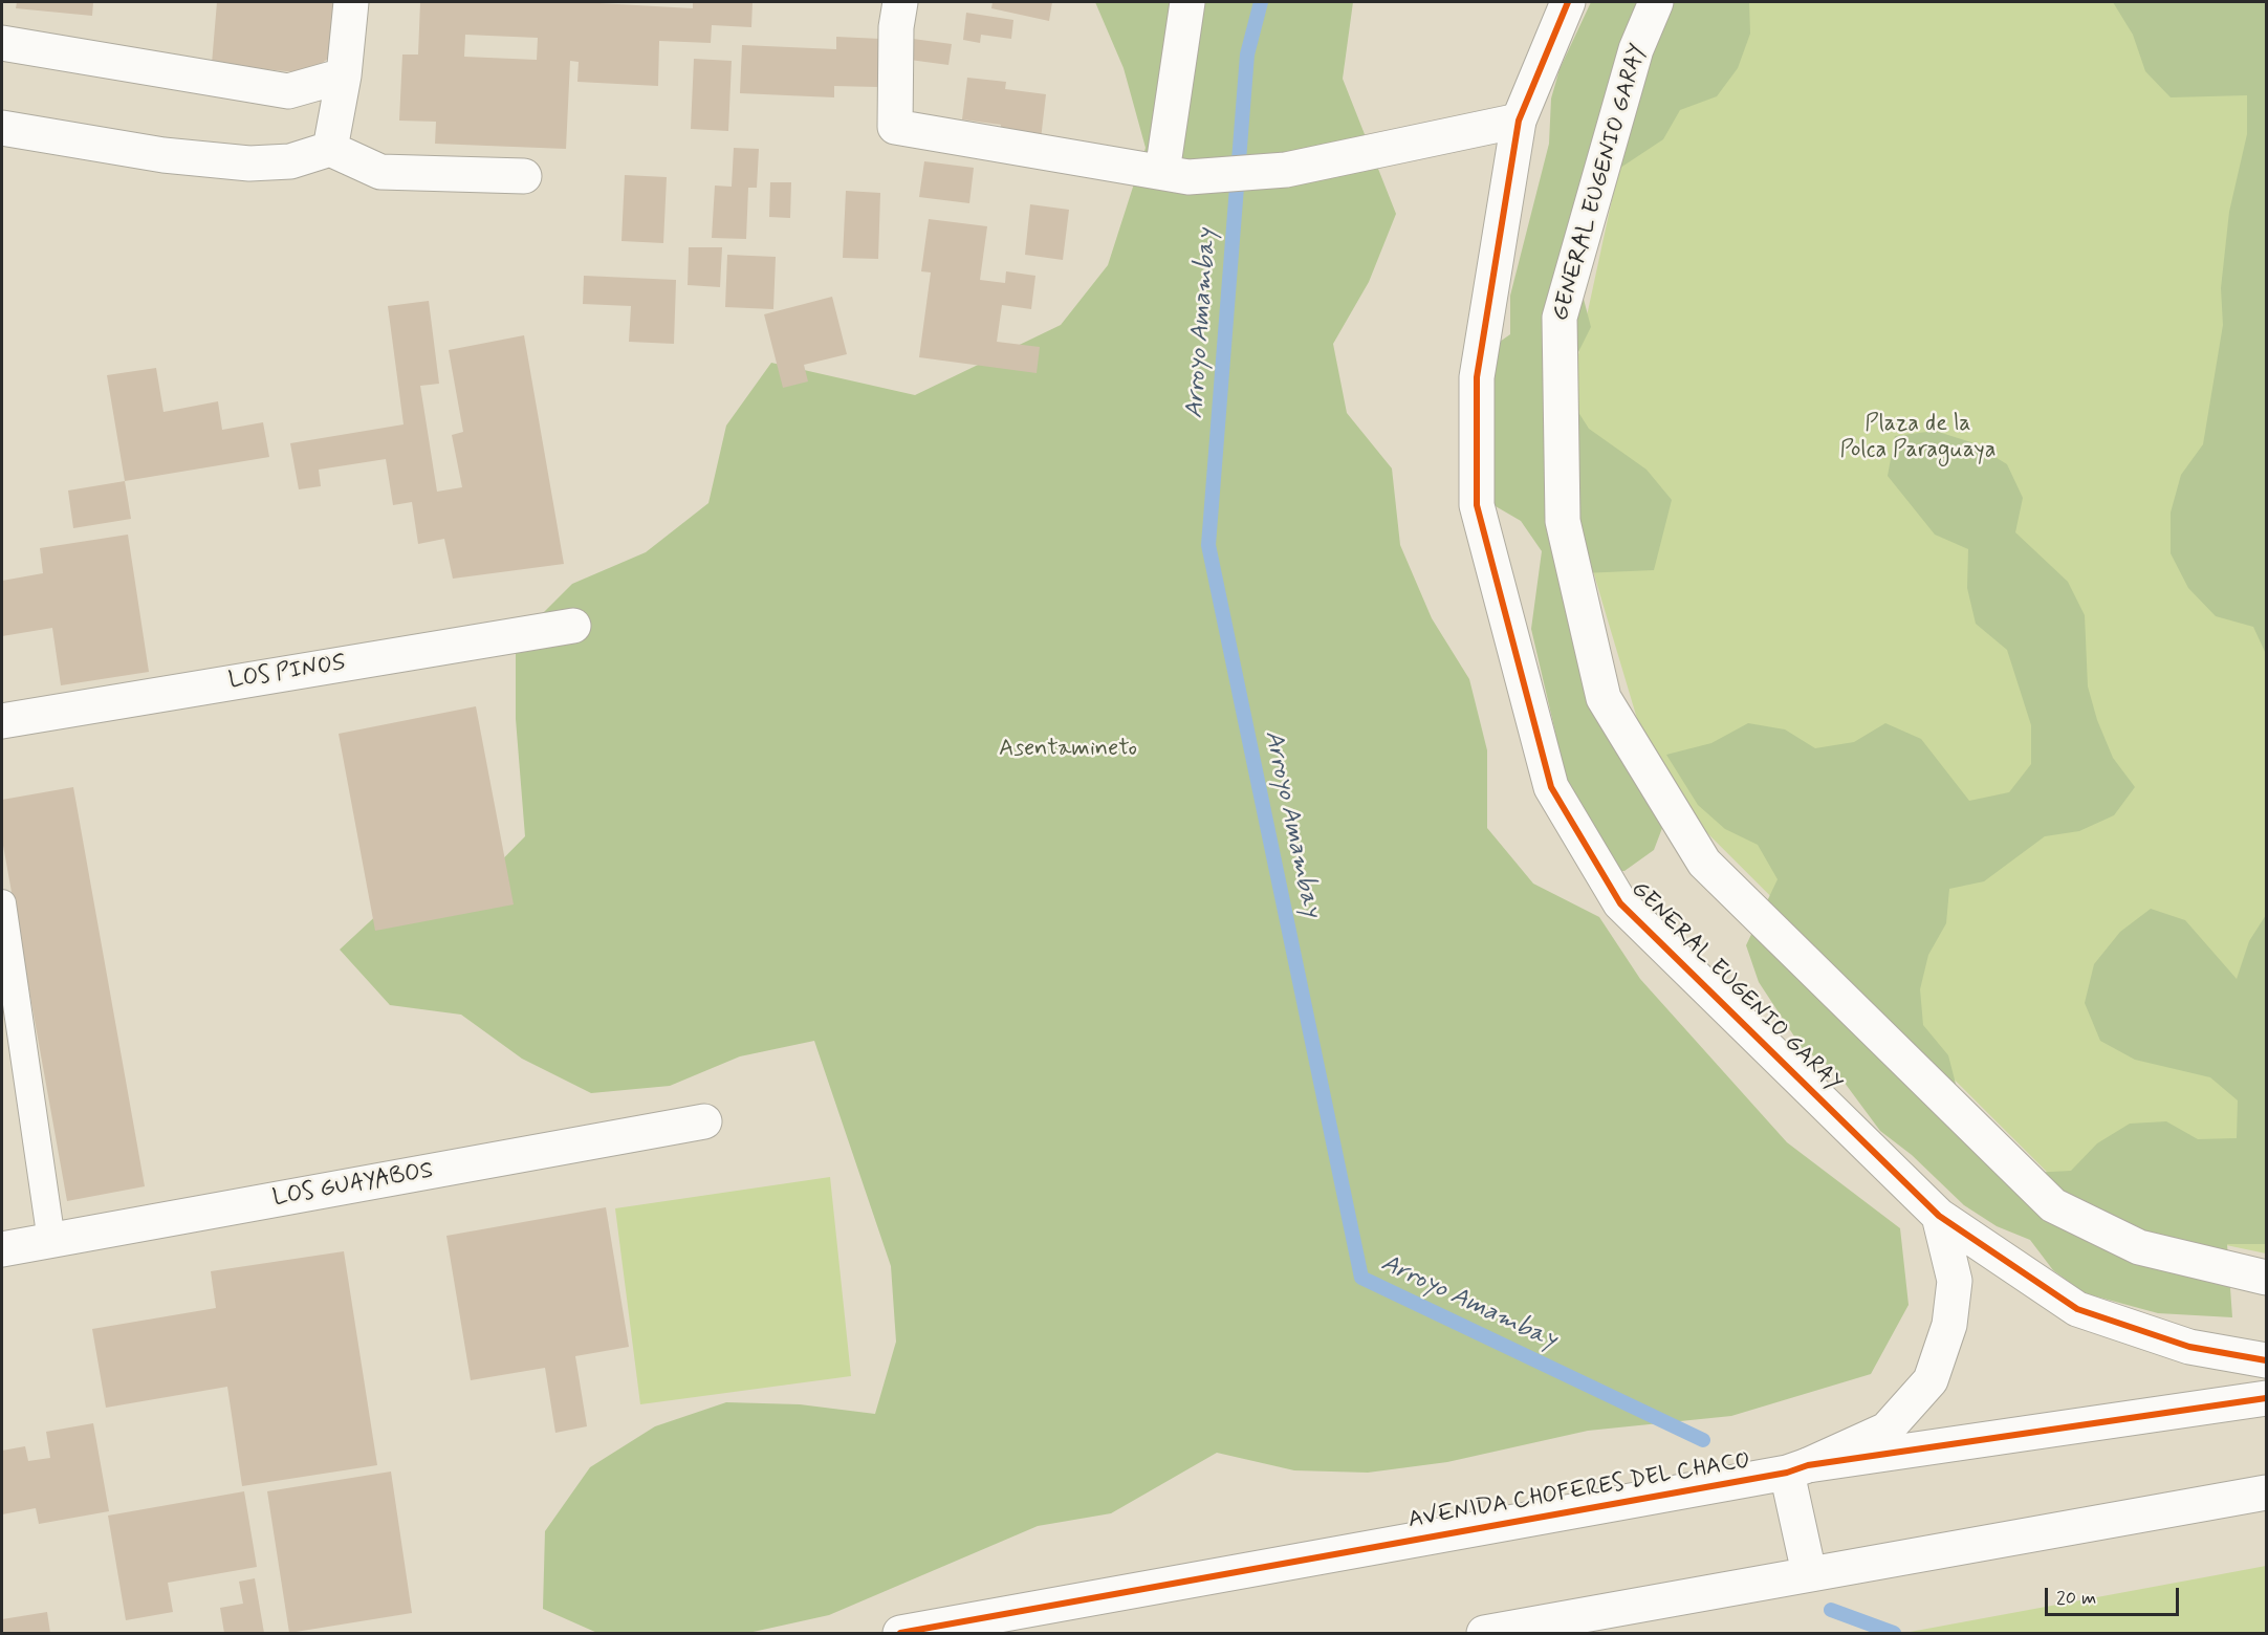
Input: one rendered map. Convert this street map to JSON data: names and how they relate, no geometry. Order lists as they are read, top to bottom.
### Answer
{
  "streets": {
    "street": [
      "GENERAL EUGENIO GARAY",
      "LOS PINOS",
      "LOS GUAYABOS",
      "AVENIDA CHOFERES DEL CHACO"
    ]
  },
  "water": ["Arroyo Amambay"],
  "parks": ["Plaza de la Polca Paraguaya", "Asentamineto"],
  "scale_bar": "20 m"
}
